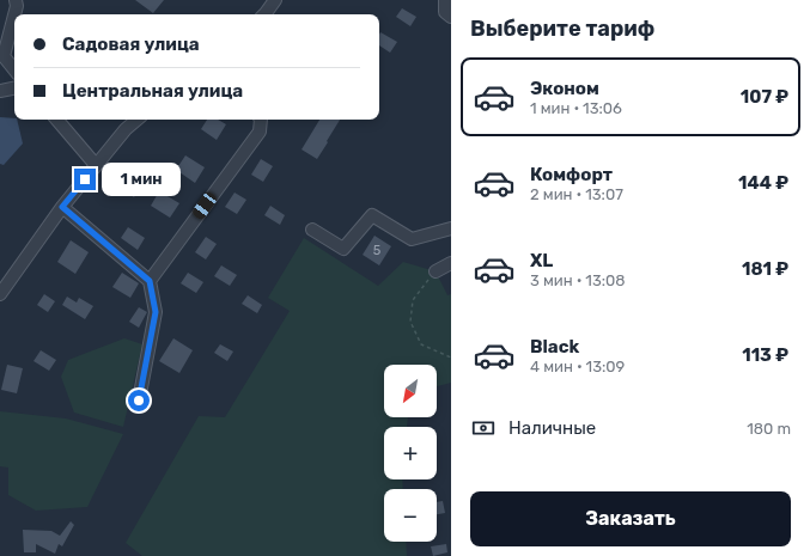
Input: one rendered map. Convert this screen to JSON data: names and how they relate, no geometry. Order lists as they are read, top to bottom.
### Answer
{
  "house_numbers": ["5"],
  "north": "bottom left",
  "page": {
    "heading": "Выберите тариф",
    "banner": ["Садовая улица", "Центральная улица"],
    "list": [
      {
        "name": "Эконом",
        "note": "1 мин · 13:06",
        "value": "107 ₽"
      },
      {
        "name": "Комфорт",
        "note": "2 мин · 13:07",
        "value": "144 ₽"
      },
      {
        "name": "XL",
        "note": "3 мин · 13:08",
        "value": "181 ₽"
      },
      {
        "name": "Black",
        "note": "4 мин · 13:09",
        "value": "113 ₽"
      }
    ],
    "bubble": "1 мин",
    "map_buttons": ["+", "−"],
    "pay": ["Наличные", "180 m"],
    "buttons": "Заказать"
  }
}
